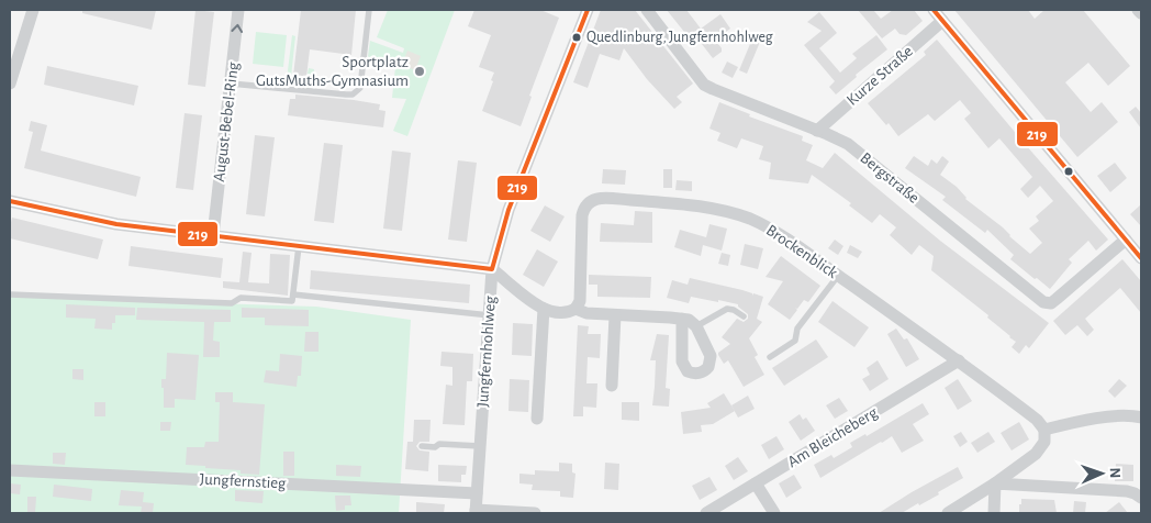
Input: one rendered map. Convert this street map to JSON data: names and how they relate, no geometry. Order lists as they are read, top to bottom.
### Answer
{
  "streets": {
    "street": [
      "Kurze Straße",
      "August-Bebel-Ring",
      "Bergstraße",
      "Brockenblick",
      "Jungfernhohlweg",
      "Am Bleicheberg",
      "Jungfernstieg"
    ]
  },
  "crossings": [
    ["Kurze Straße", "Bergstraße"],
    ["Brockenblick", "Am Bleicheberg"],
    ["Jungfernhohlweg", "Jungfernstieg"]
  ],
  "places": ["Quedlinburg, Jungfernhohlweg", "Sportplatz GutsMuths-Gymnasium"],
  "lines": ["transit line 219"],
  "north": "right"
}
